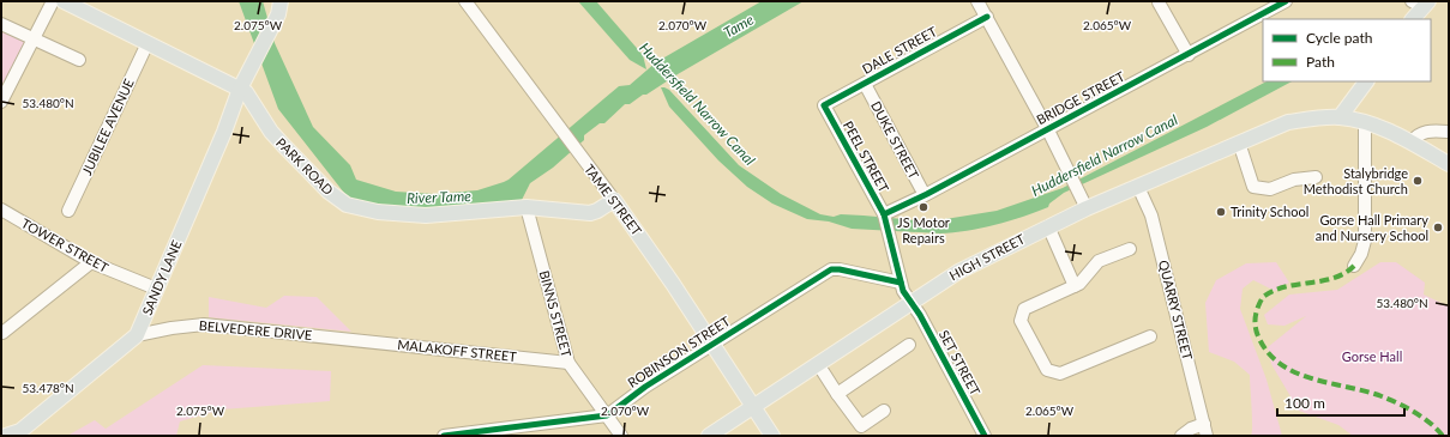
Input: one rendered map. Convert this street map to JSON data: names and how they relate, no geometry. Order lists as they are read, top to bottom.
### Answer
{
  "streets": {
    "main road": [
      "PARK ROAD",
      "TAME STREET",
      "HIGH STREET",
      "SANDY LANE"
    ],
    "street": [
      "DALE STREET",
      "BRIDGE STREET",
      "JUBILEE AVENUE",
      "DUKE STREET",
      "PEEL STREET",
      "TOWER STREET",
      "QUARRY STREET",
      "BINNS STREET",
      "BELVEDERE DRIVE",
      "MALAKOFF STREET",
      "ROBINSON STREET",
      "SET STREET"
    ]
  },
  "crossings": [
    ["DALE STREET", "DUKE STREET"],
    ["DALE STREET", "PEEL STREET"],
    ["BRIDGE STREET", "DUKE STREET"],
    ["BRIDGE STREET", "PEEL STREET"],
    ["JUBILEE AVENUE", "PARK ROAD"],
    ["PEEL STREET", "HIGH STREET"],
    ["PEEL STREET", "ROBINSON STREET"],
    ["PEEL STREET", "SET STREET"],
    ["PARK ROAD", "TAME STREET"],
    ["PARK ROAD", "SANDY LANE"],
    ["PARK ROAD", "BINNS STREET"],
    ["TAME STREET", "HIGH STREET"],
    ["TAME STREET", "ROBINSON STREET"],
    ["TOWER STREET", "SANDY LANE"],
    ["HIGH STREET", "QUARRY STREET"],
    ["HIGH STREET", "SET STREET"],
    ["SANDY LANE", "BELVEDERE DRIVE"],
    ["BINNS STREET", "MALAKOFF STREET"],
    ["BINNS STREET", "ROBINSON STREET"],
    ["BELVEDERE DRIVE", "MALAKOFF STREET"]
  ],
  "water": ["Tame", "Huddersfield Narrow Canal", "River Tame"],
  "parks": ["Gorse Hall"],
  "places": [
    "Stalybridge Methodist Church",
    "JS Motor Repairs",
    "Trinity School",
    "Gorse Hall Primary and Nursery School"
  ],
  "legend": ["Cycle path", "Path"],
  "scale_bar": "100 m",
  "coordinates": [
    "2.075°W",
    "2.070°W",
    "2.065°W",
    "53.480°N",
    "53.478°N"
  ]
}
